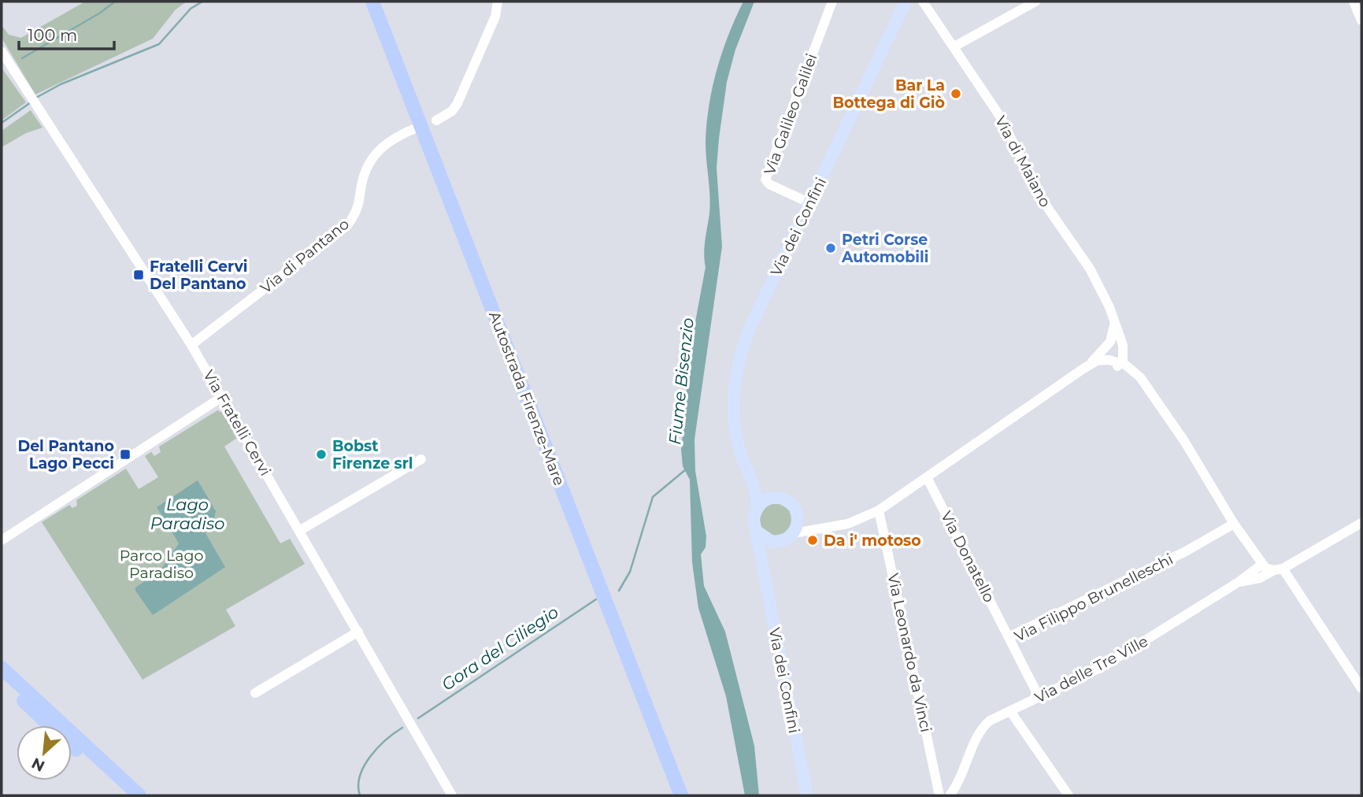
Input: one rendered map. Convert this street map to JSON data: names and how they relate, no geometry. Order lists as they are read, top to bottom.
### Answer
{
  "streets": {
    "highway": ["Autostrada Firenze-Mare"],
    "main road": ["Via dei Confini"],
    "street": [
      "Via Galileo Galilei",
      "Via di Maiano",
      "Via di Pantano",
      "Via Fratelli Cervi",
      "Via Donatello",
      "Via Filippo Brunelleschi",
      "Via Leonardo da Vinci",
      "Via delle Tre Ville"
    ]
  },
  "crossings": [
    ["Via Galileo Galilei", "Via dei Confini"],
    ["Via di Pantano", "Via Fratelli Cervi"],
    ["Via Donatello", "Via Filippo Brunelleschi"],
    ["Via Filippo Brunelleschi", "Via delle Tre Ville"]
  ],
  "water": ["Fiume Bisenzio", "Lago Paradiso", "Gora del Ciliegio"],
  "parks": ["Parco Lago Paradiso"],
  "places": {
    "other": [
      "Bar La Bottega di Giò",
      "Petri Corse Automobili",
      "Bobst Firenze srl",
      "Da i' motoso"
    ],
    "transit": ["Fratelli Cervi Del Pantano", "Del Pantano Lago Pecci"]
  },
  "scale_bar": "100 m",
  "north": "bottom left"
}
